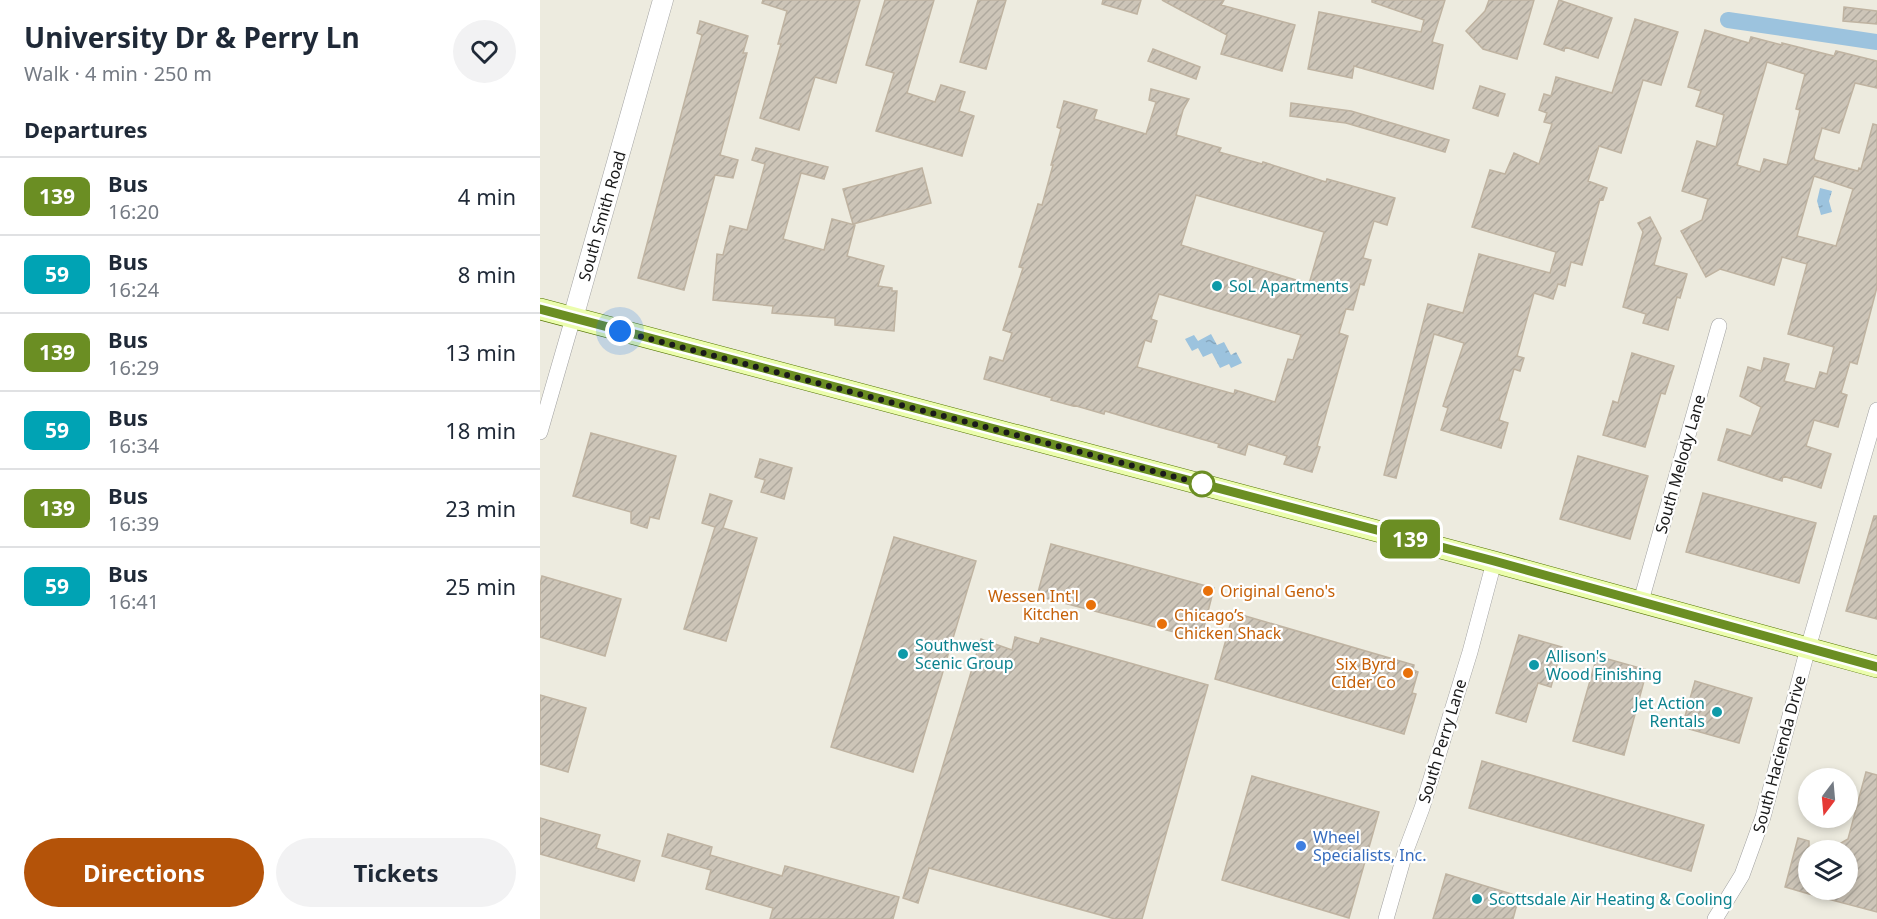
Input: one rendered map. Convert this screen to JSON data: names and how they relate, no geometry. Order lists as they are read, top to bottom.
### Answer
{
  "streets": {
    "street": [
      "South Smith Road",
      "South Melody Lane",
      "South Perry Lane",
      "South Hacienda Drive"
    ]
  },
  "places": [
    "SoL Apartments",
    "Original Geno's",
    "Wessen Int'l Kitchen",
    "Chicago’s Chicken Shack",
    "Southwest Scenic Group",
    "Allison's Wood Finishing",
    "Six Byrd CIder Co",
    "Jet Action Rentals",
    "Wheel Specialists, Inc.",
    "Scottsdale Air Heating & Cooling"
  ],
  "lines": ["bus line 139"],
  "north": "bottom",
  "page": {
    "heading": [
      ["University Dr & Perry Ln", "Walk · 4 min · 250 m"],
      "Departures"
    ],
    "on_map": "139",
    "list": [
      {
        "mark": "139",
        "name": "Bus",
        "note": "16:20",
        "value": "4 min"
      },
      {
        "mark": "59",
        "name": "Bus",
        "note": "16:24",
        "value": "8 min"
      },
      {
        "mark": "139",
        "name": "Bus",
        "note": "16:29",
        "value": "13 min"
      },
      {
        "mark": "59",
        "name": "Bus",
        "note": "16:34",
        "value": "18 min"
      },
      {
        "mark": "139",
        "name": "Bus",
        "note": "16:39",
        "value": "23 min"
      },
      {
        "mark": "59",
        "name": "Bus",
        "note": "16:41",
        "value": "25 min"
      }
    ],
    "buttons": ["Directions", "Tickets"]
  }
}
